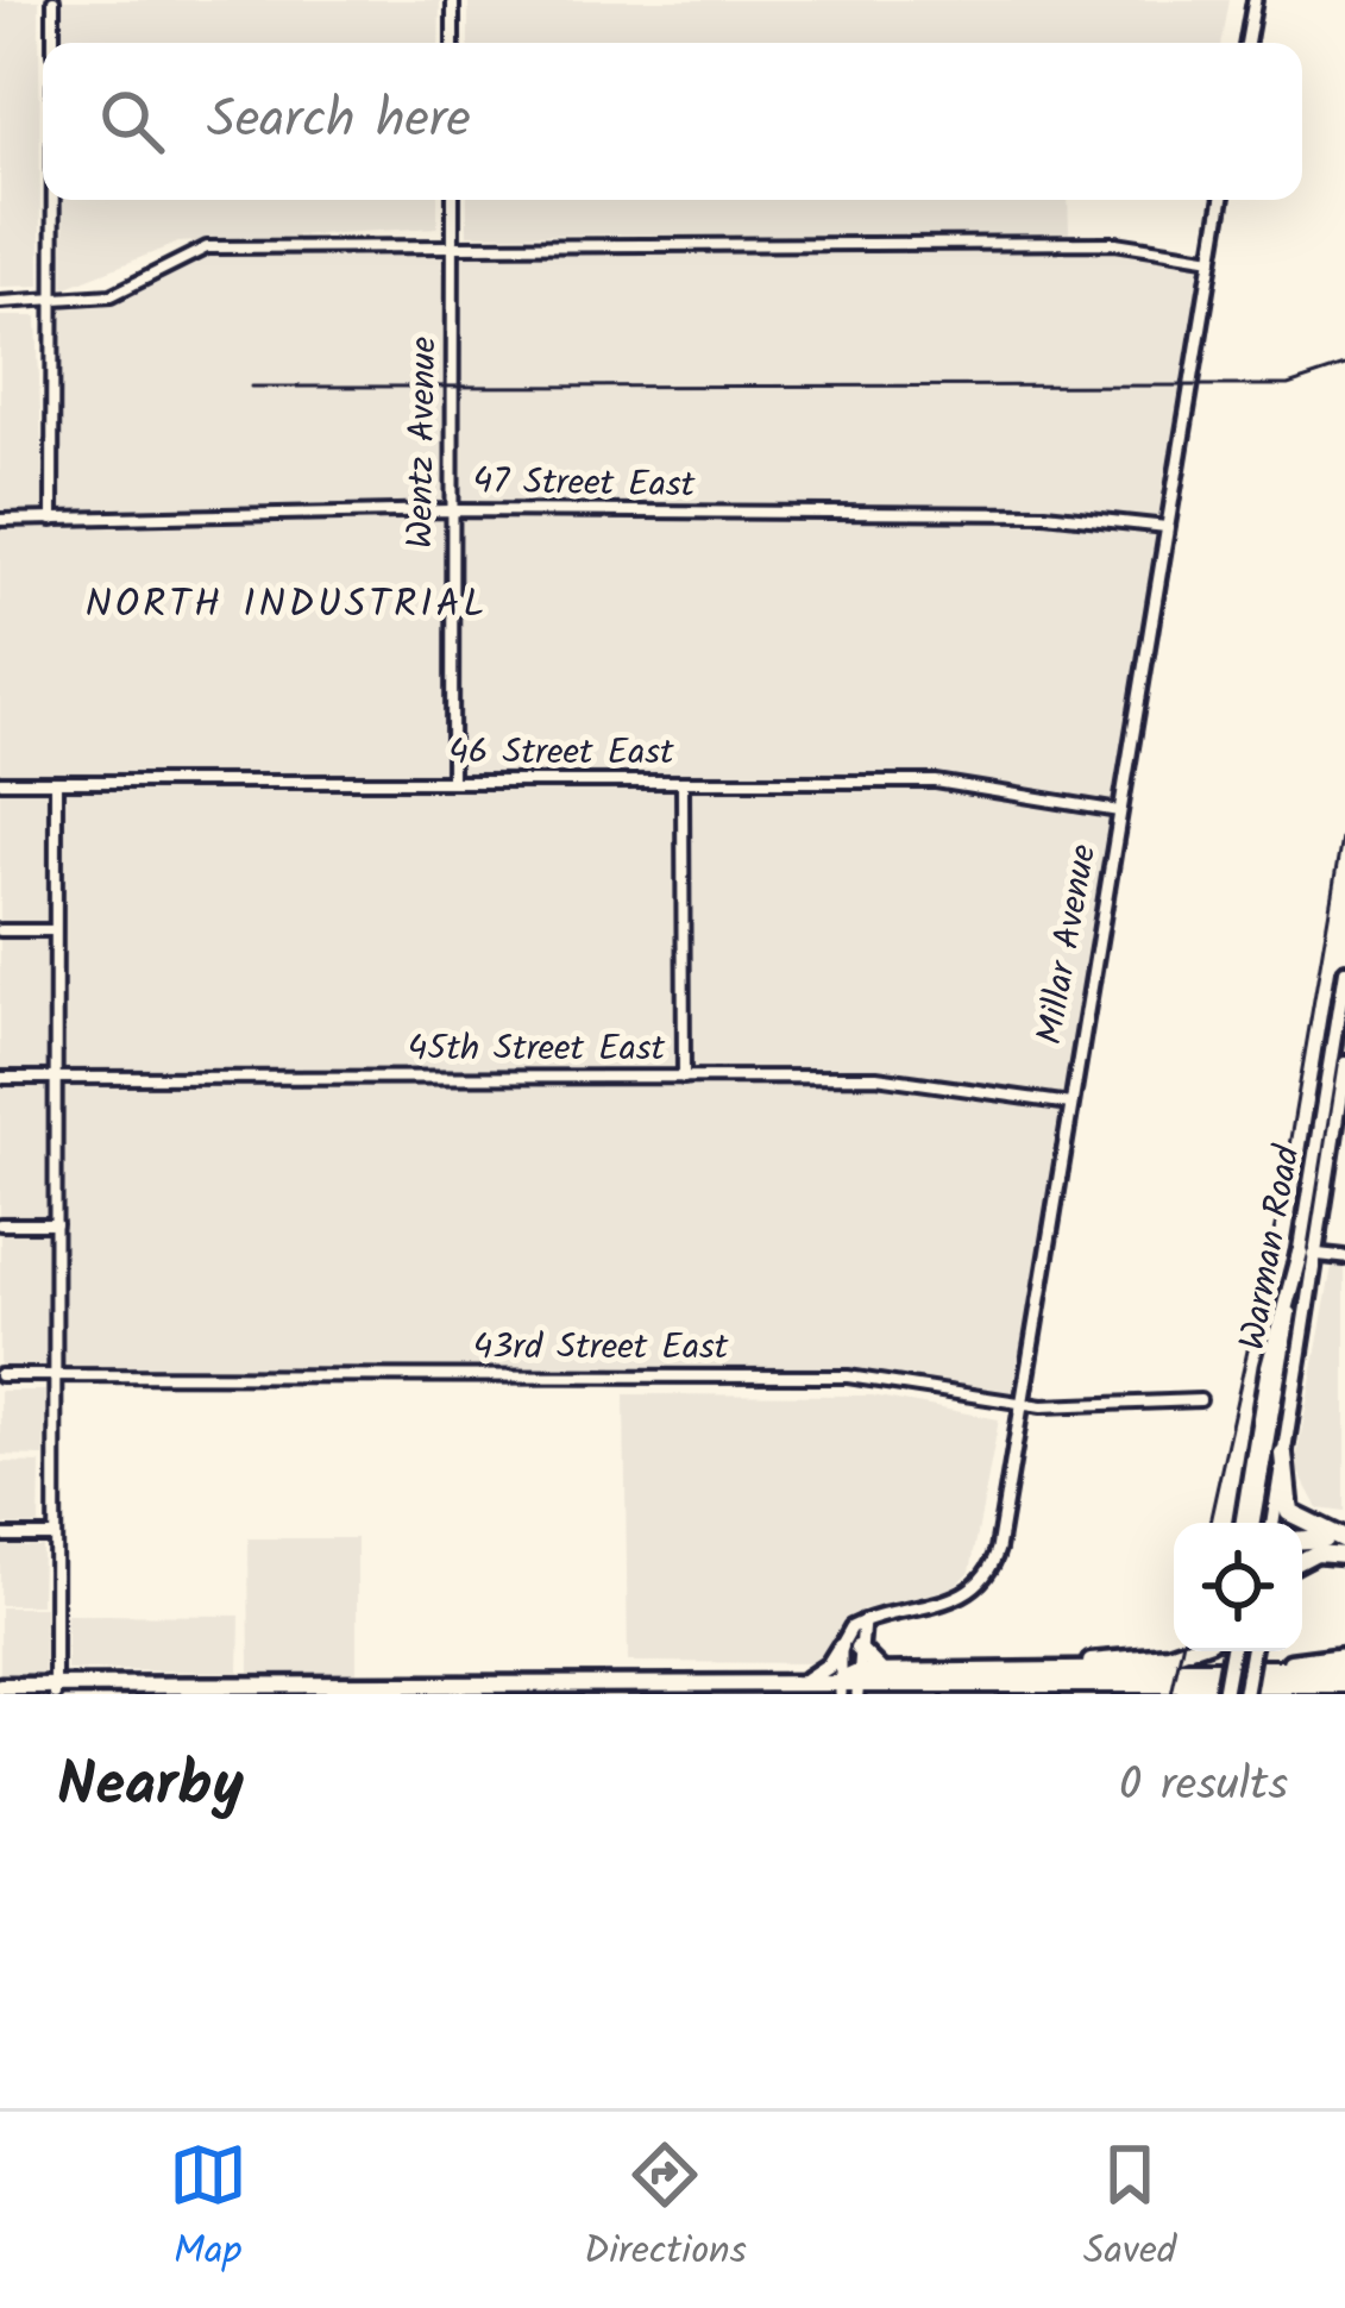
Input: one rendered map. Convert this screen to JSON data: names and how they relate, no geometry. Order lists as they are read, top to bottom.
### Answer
{
  "streets": {
    "main road": ["Warman Road"],
    "street": [
      "Wentz Avenue",
      "47 Street East",
      "46 Street East",
      "Millar Avenue",
      "45th Street East",
      "43rd Street East"
    ]
  },
  "crossings": [
    ["Wentz Avenue", "47 Street East"],
    ["Wentz Avenue", "46 Street East"],
    ["47 Street East", "Millar Avenue"],
    ["46 Street East", "Millar Avenue"],
    ["Millar Avenue", "45th Street East"],
    ["Millar Avenue", "43rd Street East"]
  ],
  "districts": ["NORTH INDUSTRIAL"],
  "page": {
    "search": "Search here",
    "heading": ["Nearby", "0 results"],
    "nav": ["Map", "Directions", "Saved"]
  }
}
